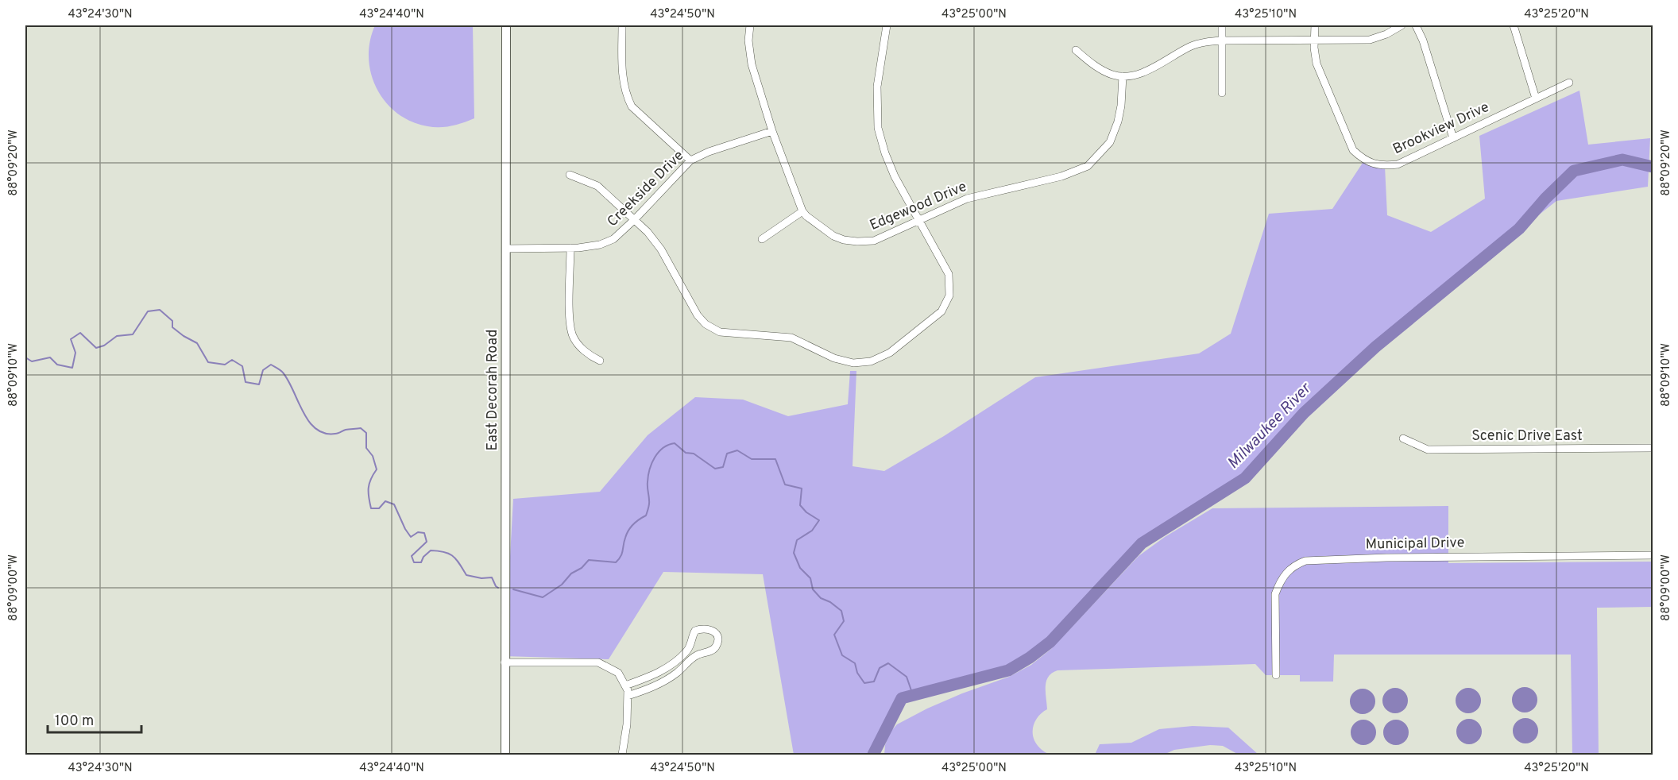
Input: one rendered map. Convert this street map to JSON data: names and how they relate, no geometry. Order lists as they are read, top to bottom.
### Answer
{
  "streets": {
    "street": [
      "Brookview Drive",
      "Creekside Drive",
      "Edgewood Drive",
      "East Decorah Road",
      "Scenic Drive East",
      "Municipal Drive"
    ]
  },
  "crossings": [
    ["Creekside Drive", "Edgewood Drive"],
    ["Creekside Drive", "East Decorah Road"]
  ],
  "water": ["Milwaukee River"],
  "scale_bar": "100 m",
  "coordinates": [
    "43°24'30\"N",
    "43°24'40\"N",
    "43°24'50\"N",
    "43°25'00\"N",
    "43°25'10\"N",
    "43°25'20\"N",
    "88°09'20\"W",
    "88°09'10\"W",
    "88°09'00\"W"
  ]
}
